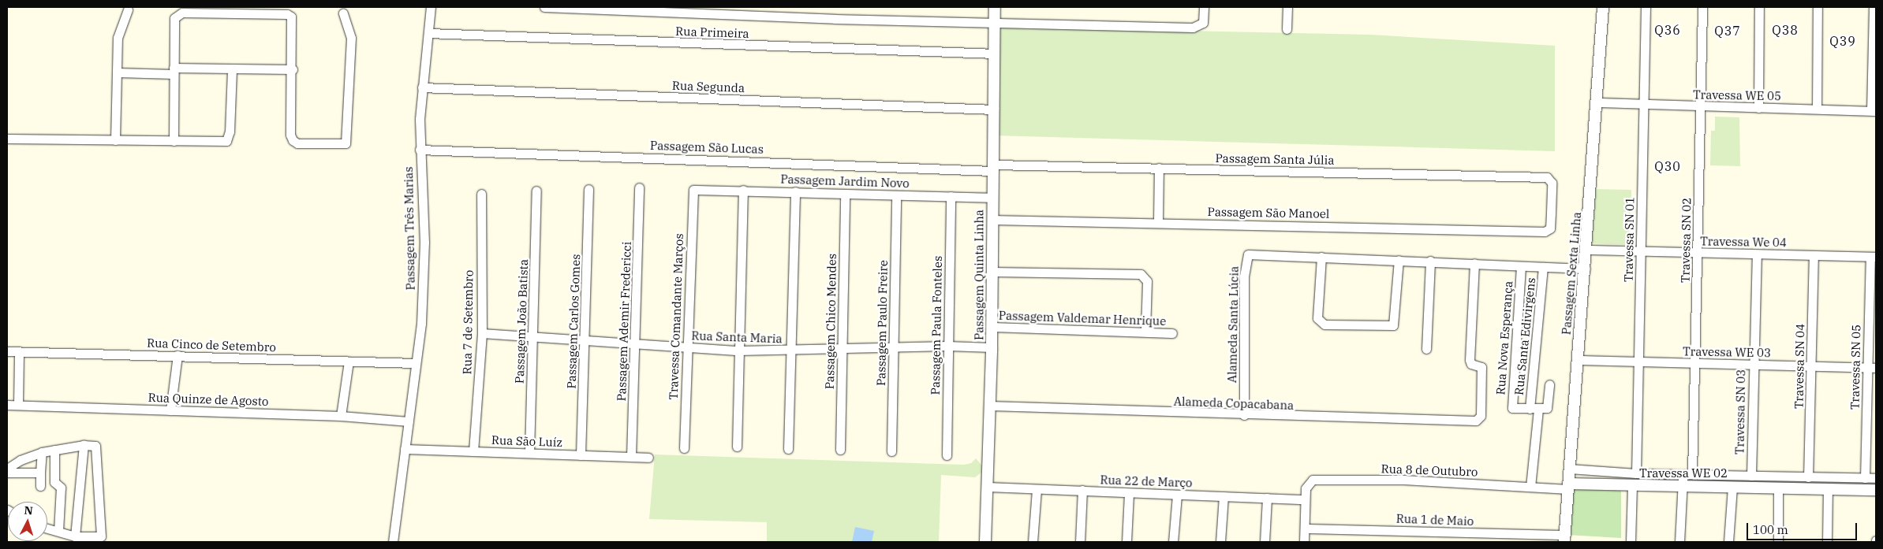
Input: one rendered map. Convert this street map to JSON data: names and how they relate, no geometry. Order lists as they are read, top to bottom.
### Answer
{
  "streets": {
    "street": [
      "Rua Primeira",
      "Rua Segunda",
      "Travessa WE 05",
      "Passagem São Lucas",
      "Passagem Santa Júlia",
      "Passagem Jardim Novo",
      "Passagem São Manoel",
      "Passagem Três Marias",
      "Travessa SN 01",
      "Travessa SN 02",
      "Travessa We 04",
      "Passagem Sexta Linha",
      "Passagem Quinta Linha",
      "Travessa Comandante Marços",
      "Passagem Valdemar Henrique",
      "Passagem João Batista",
      "Passagem Carlos Gomes",
      "Passagem Ademir Fredericci",
      "Passagem Chico Mendes",
      "Rua 7 de Setembro",
      "Passagem Paulo Freire",
      "Alameda Santa Lúcia",
      "Passagem Paula Fonteles",
      "Rua Santa Edivirgens",
      "Rua Santa Maria",
      "Rua Nova Esperança",
      "Rua Cinco de Setembro",
      "Travessa WE 03",
      "Travessa SN 04",
      "Travessa SN 05",
      "Rua Quinze de Agosto",
      "Alameda Copacabana",
      "Travessa SN 03",
      "Rua São Luíz",
      "Rua 8 de Outubro",
      "Travessa WE 02",
      "Rua 22 de Março",
      "Rua 1 de Maio"
    ]
  },
  "crossings": [
    ["Rua Primeira", "Passagem Três Marias"],
    ["Rua Primeira", "Passagem Quinta Linha"],
    ["Rua Segunda", "Passagem Três Marias"],
    ["Rua Segunda", "Passagem Quinta Linha"],
    ["Travessa WE 05", "Travessa SN 01"],
    ["Travessa WE 05", "Travessa SN 02"],
    ["Travessa WE 05", "Passagem Sexta Linha"],
    ["Passagem São Lucas", "Passagem Santa Júlia"],
    ["Passagem São Lucas", "Passagem Três Marias"],
    ["Passagem São Lucas", "Passagem Quinta Linha"],
    ["Passagem Santa Júlia", "Passagem São Manoel"],
    ["Passagem Santa Júlia", "Passagem Quinta Linha"],
    ["Passagem Jardim Novo", "Passagem Quinta Linha"],
    ["Passagem Jardim Novo", "Travessa Comandante Marços"],
    ["Passagem Jardim Novo", "Passagem Chico Mendes"],
    ["Passagem Jardim Novo", "Passagem Paulo Freire"],
    ["Passagem Jardim Novo", "Passagem Paula Fonteles"],
    ["Passagem São Manoel", "Passagem Quinta Linha"],
    ["Passagem Três Marias", "Rua Cinco de Setembro"],
    ["Passagem Três Marias", "Rua Quinze de Agosto"],
    ["Passagem Três Marias", "Rua São Luíz"],
    ["Travessa SN 01", "Travessa We 04"],
    ["Travessa SN 01", "Travessa WE 03"],
    ["Travessa SN 01", "Travessa WE 02"],
    ["Travessa SN 02", "Travessa We 04"],
    ["Travessa SN 02", "Travessa WE 03"],
    ["Travessa SN 02", "Travessa WE 02"],
    ["Travessa We 04", "Passagem Sexta Linha"],
    ["Travessa We 04", "Travessa SN 04"],
    ["Travessa We 04", "Travessa SN 05"],
    ["Travessa We 04", "Travessa SN 03"],
    ["Passagem Sexta Linha", "Travessa WE 03"],
    ["Passagem Sexta Linha", "Rua 8 de Outubro"],
    ["Passagem Sexta Linha", "Travessa WE 02"],
    ["Passagem Sexta Linha", "Rua 1 de Maio"],
    ["Passagem Quinta Linha", "Passagem Valdemar Henrique"],
    ["Passagem Quinta Linha", "Rua Santa Maria"],
    ["Passagem Quinta Linha", "Alameda Copacabana"],
    ["Passagem Quinta Linha", "Rua 22 de Março"],
    ["Travessa Comandante Marços", "Rua Santa Maria"],
    ["Passagem João Batista", "Rua Santa Maria"],
    ["Passagem João Batista", "Rua São Luíz"],
    ["Passagem Carlos Gomes", "Rua Santa Maria"],
    ["Passagem Carlos Gomes", "Rua São Luíz"],
    ["Passagem Ademir Fredericci", "Rua Santa Maria"],
    ["Passagem Ademir Fredericci", "Rua São Luíz"],
    ["Passagem Chico Mendes", "Rua Santa Maria"],
    ["Rua 7 de Setembro", "Rua Santa Maria"],
    ["Rua 7 de Setembro", "Rua São Luíz"],
    ["Passagem Paulo Freire", "Rua Santa Maria"],
    ["Alameda Santa Lúcia", "Alameda Copacabana"],
    ["Passagem Paula Fonteles", "Rua Santa Maria"],
    ["Rua Santa Edivirgens", "Rua Nova Esperança"],
    ["Rua Santa Edivirgens", "Rua 8 de Outubro"],
    ["Travessa WE 03", "Travessa SN 04"],
    ["Travessa WE 03", "Travessa SN 05"],
    ["Travessa WE 03", "Travessa SN 03"],
    ["Travessa SN 04", "Travessa WE 02"],
    ["Travessa SN 05", "Travessa WE 02"],
    ["Travessa SN 03", "Travessa WE 02"],
    ["Rua 8 de Outubro", "Travessa WE 02"],
    ["Rua 8 de Outubro", "Rua 22 de Março"]
  ],
  "districts": [
    "Q36",
    "Q38",
    "Q37",
    "Q39",
    "Q30"
  ],
  "scale_bar": "100 m",
  "north": "top"
}
